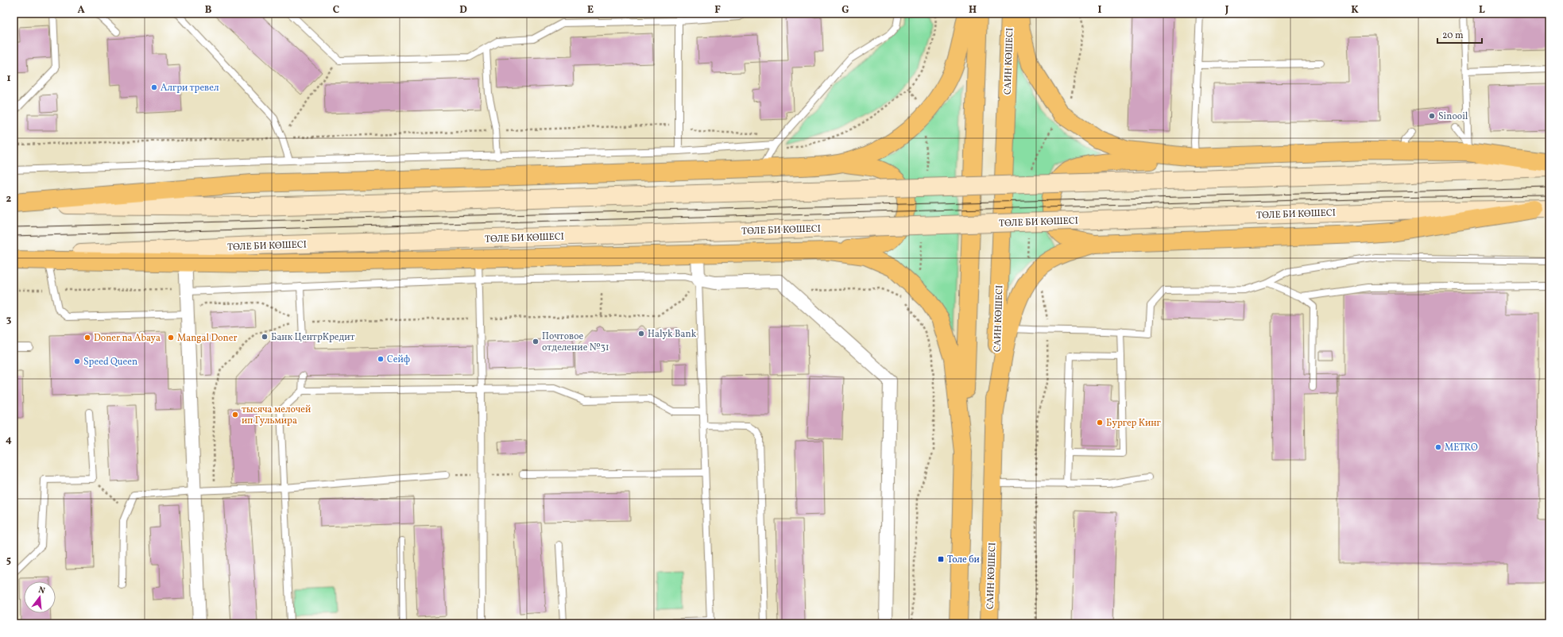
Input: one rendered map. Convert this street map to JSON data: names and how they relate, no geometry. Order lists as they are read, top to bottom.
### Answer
{
  "streets": {
    "main road": ["САИН КӨШЕСІ", "ТӨЛЕ БИ КӨШЕСІ"]
  },
  "places": {
    "other": [
      "Алгри тревел",
      "Sinooil",
      "Halyk Bank",
      "Банк ЦентрКредит",
      "Doner na Abaya",
      "Mangal Doner",
      "Почтовое отделение №31",
      "Сейф",
      "Speed Queen",
      "тысяча мелочей ип Гульмира",
      "Бургер Кинг",
      "METRO"
    ],
    "transit": ["Толе би"]
  },
  "scale_bar": "20 m",
  "north": "top",
  "grid": {
    "columns": [
      "A",
      "B",
      "C",
      "D",
      "E",
      "F",
      "G",
      "H",
      "I",
      "J",
      "K",
      "L"
    ],
    "rows": [
      "1",
      "2",
      "3",
      "4",
      "5"
    ]
  }
}
